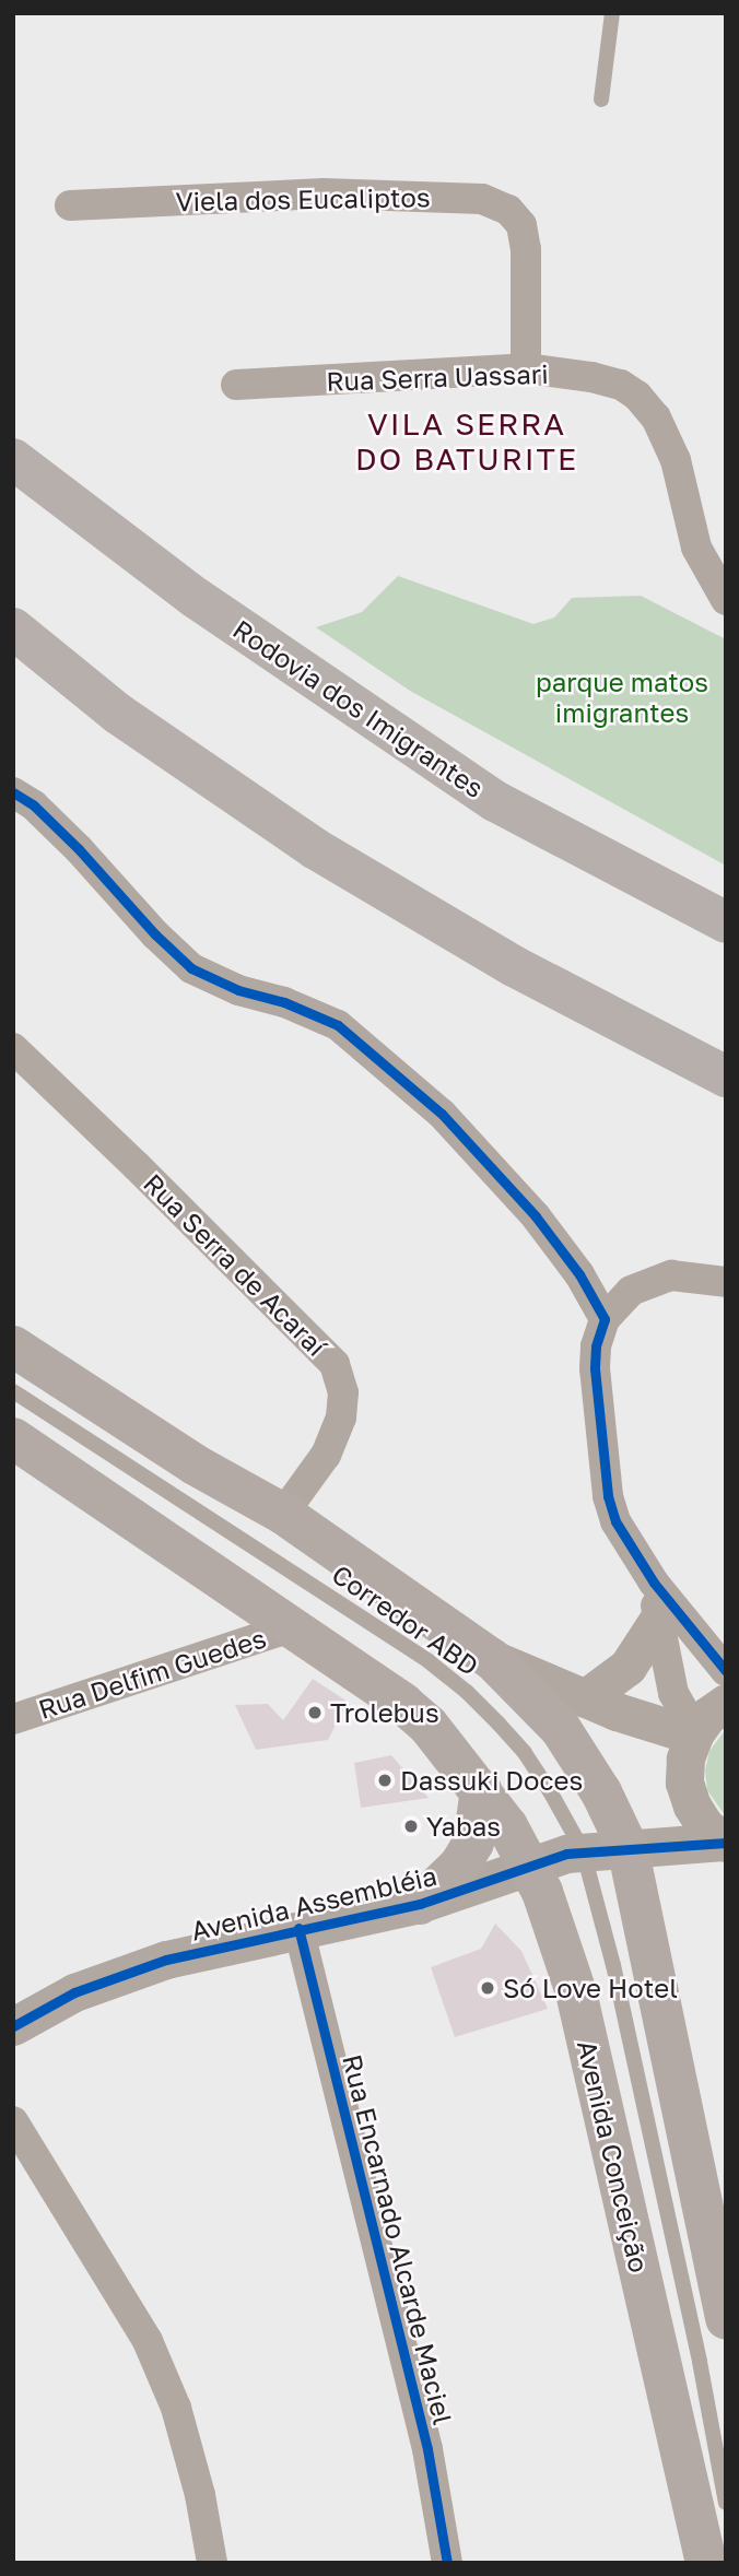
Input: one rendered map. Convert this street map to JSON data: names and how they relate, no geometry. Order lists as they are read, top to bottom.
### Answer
{
  "streets": {
    "highway": ["Rodovia dos Imigrantes"],
    "main road": ["Avenida Conceição"],
    "street": [
      "Viela dos Eucaliptos",
      "Rua Serra Uassari",
      "Rua Serra de Acaraí",
      "Rua Delfim Guedes",
      "Avenida Assembléia",
      "Rua Encarnado Alcarde Maciel"
    ],
    "lane": ["Corredor ABD"]
  },
  "crossings": [
    ["Viela dos Eucaliptos", "Rua Serra Uassari"],
    ["Corredor ABD", "Avenida Assembléia"],
    ["Rua Delfim Guedes", "Avenida Conceição"],
    ["Avenida Assembléia", "Avenida Conceição"],
    ["Avenida Assembléia", "Rua Encarnado Alcarde Maciel"]
  ],
  "districts": ["VILA SERRA DO BATURITE"],
  "parks": ["parque matos imigrantes"],
  "places": [
    "Trolebus",
    "Dassuki Doces",
    "Yabas",
    "Só Love Hotel"
  ]
}
